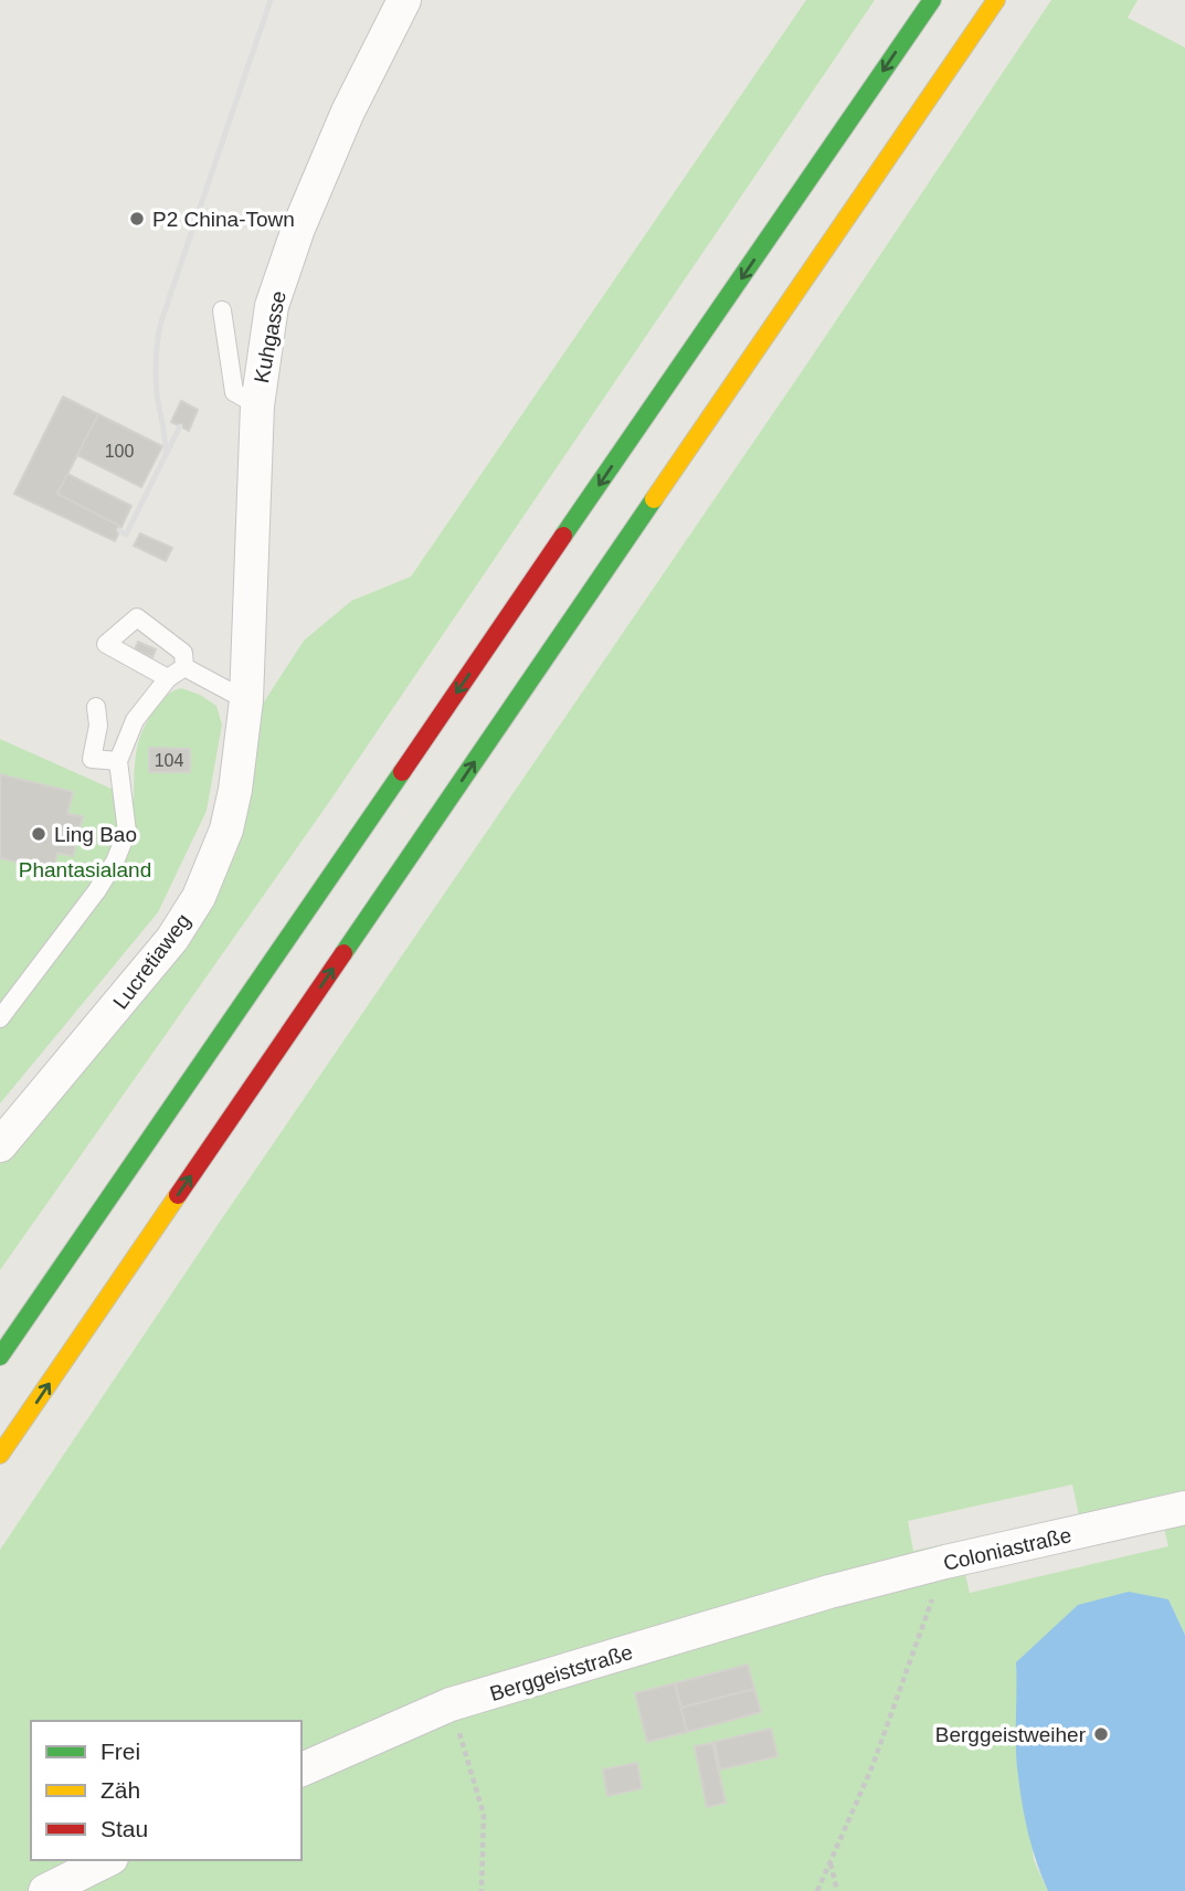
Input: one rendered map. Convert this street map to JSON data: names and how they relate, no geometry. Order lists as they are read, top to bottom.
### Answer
{
  "streets": {
    "street": [
      "Kuhgasse",
      "Lucretiaweg",
      "Coloniastraße",
      "Berggeiststraße"
    ]
  },
  "crossings": [
    ["Kuhgasse", "Lucretiaweg"],
    ["Coloniastraße", "Berggeiststraße"]
  ],
  "parks": ["Phantasialand"],
  "places": ["P2 China-Town", "Ling Bao", "Berggeistweiher"],
  "house_numbers": ["100", "104"],
  "legend": ["Frei", "Zäh", "Stau"]
}
